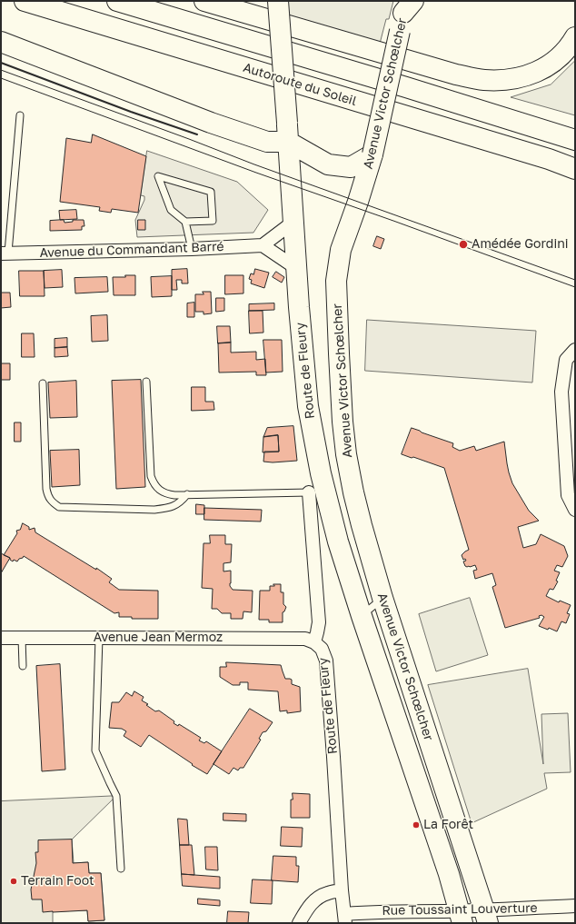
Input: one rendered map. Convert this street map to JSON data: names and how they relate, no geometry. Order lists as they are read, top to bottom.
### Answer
{
  "streets": {
    "main road": ["Autoroute du Soleil", "Avenue Victor Schœlcher", "Route de Fleury"],
    "street": ["Avenue du Commandant Barré", "Avenue Jean Mermoz", "Rue Toussaint Louverture"]
  },
  "crossings": [
    ["Avenue Victor Schœlcher", "Route de Fleury"],
    ["Avenue Victor Schœlcher", "Rue Toussaint Louverture"],
    ["Route de Fleury", "Avenue Jean Mermoz"],
    ["Route de Fleury", "Rue Toussaint Louverture"]
  ],
  "places": ["Amédée Gordini", "La Forêt", "Terrain Foot"]
}
